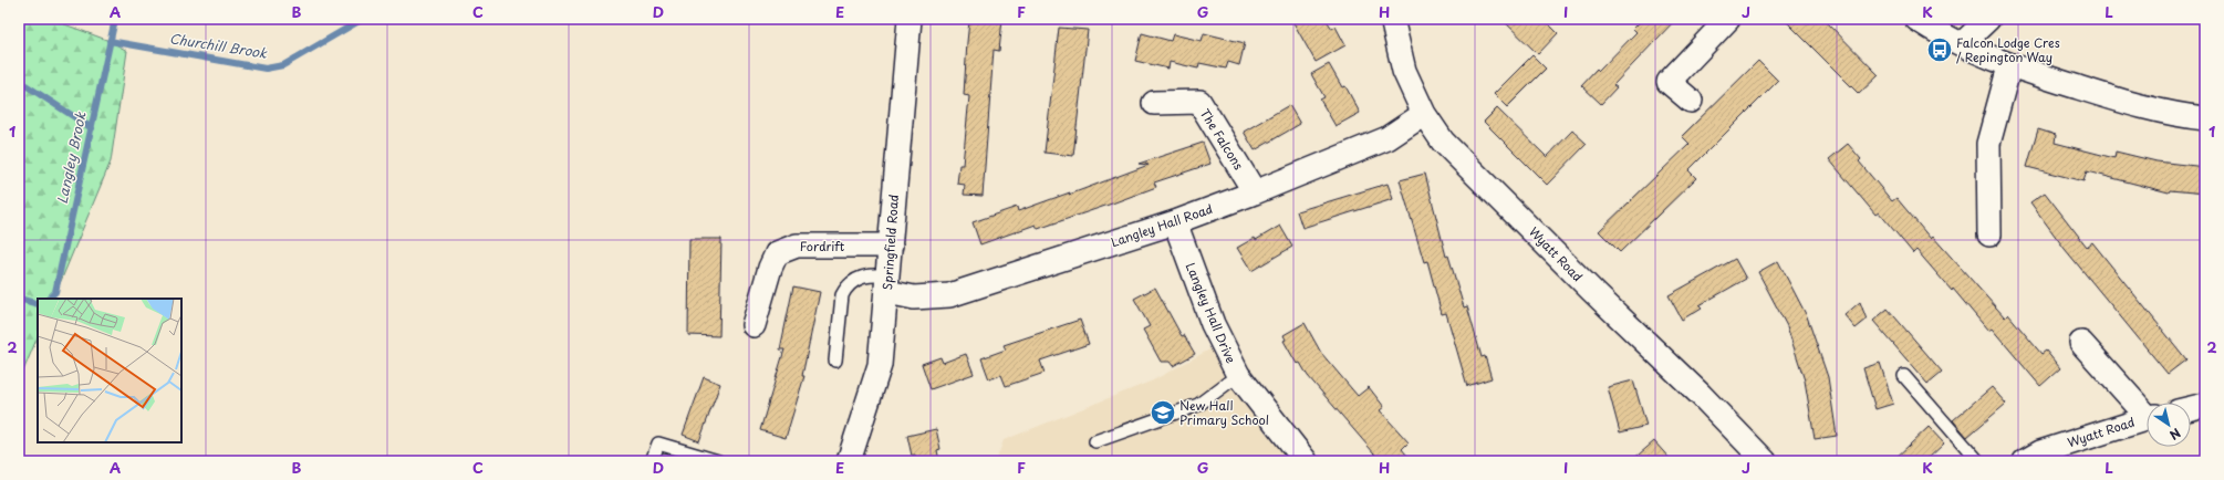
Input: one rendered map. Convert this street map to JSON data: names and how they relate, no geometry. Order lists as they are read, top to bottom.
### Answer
{
  "streets": {
    "street": [
      "The Falcons",
      "Langley Hall Road",
      "Springfield Road",
      "Fordrift",
      "Wyatt Road",
      "Langley Hall Drive"
    ]
  },
  "crossings": [
    ["The Falcons", "Langley Hall Road"],
    ["Langley Hall Road", "Springfield Road"],
    ["Langley Hall Road", "Wyatt Road"],
    ["Langley Hall Road", "Langley Hall Drive"],
    ["Springfield Road", "Fordrift"]
  ],
  "water": ["Churchill Brook", "Langley Brook"],
  "places": {
    "bus stop": ["Falcon Lodge Cres / Repington Way"],
    "school or university": ["New Hall Primary School"]
  },
  "north": "bottom right",
  "grid": {
    "columns": [
      "A",
      "B",
      "C",
      "D",
      "E",
      "F",
      "G",
      "H",
      "I",
      "J",
      "K",
      "L"
    ],
    "rows": ["1", "2"]
  }
}
